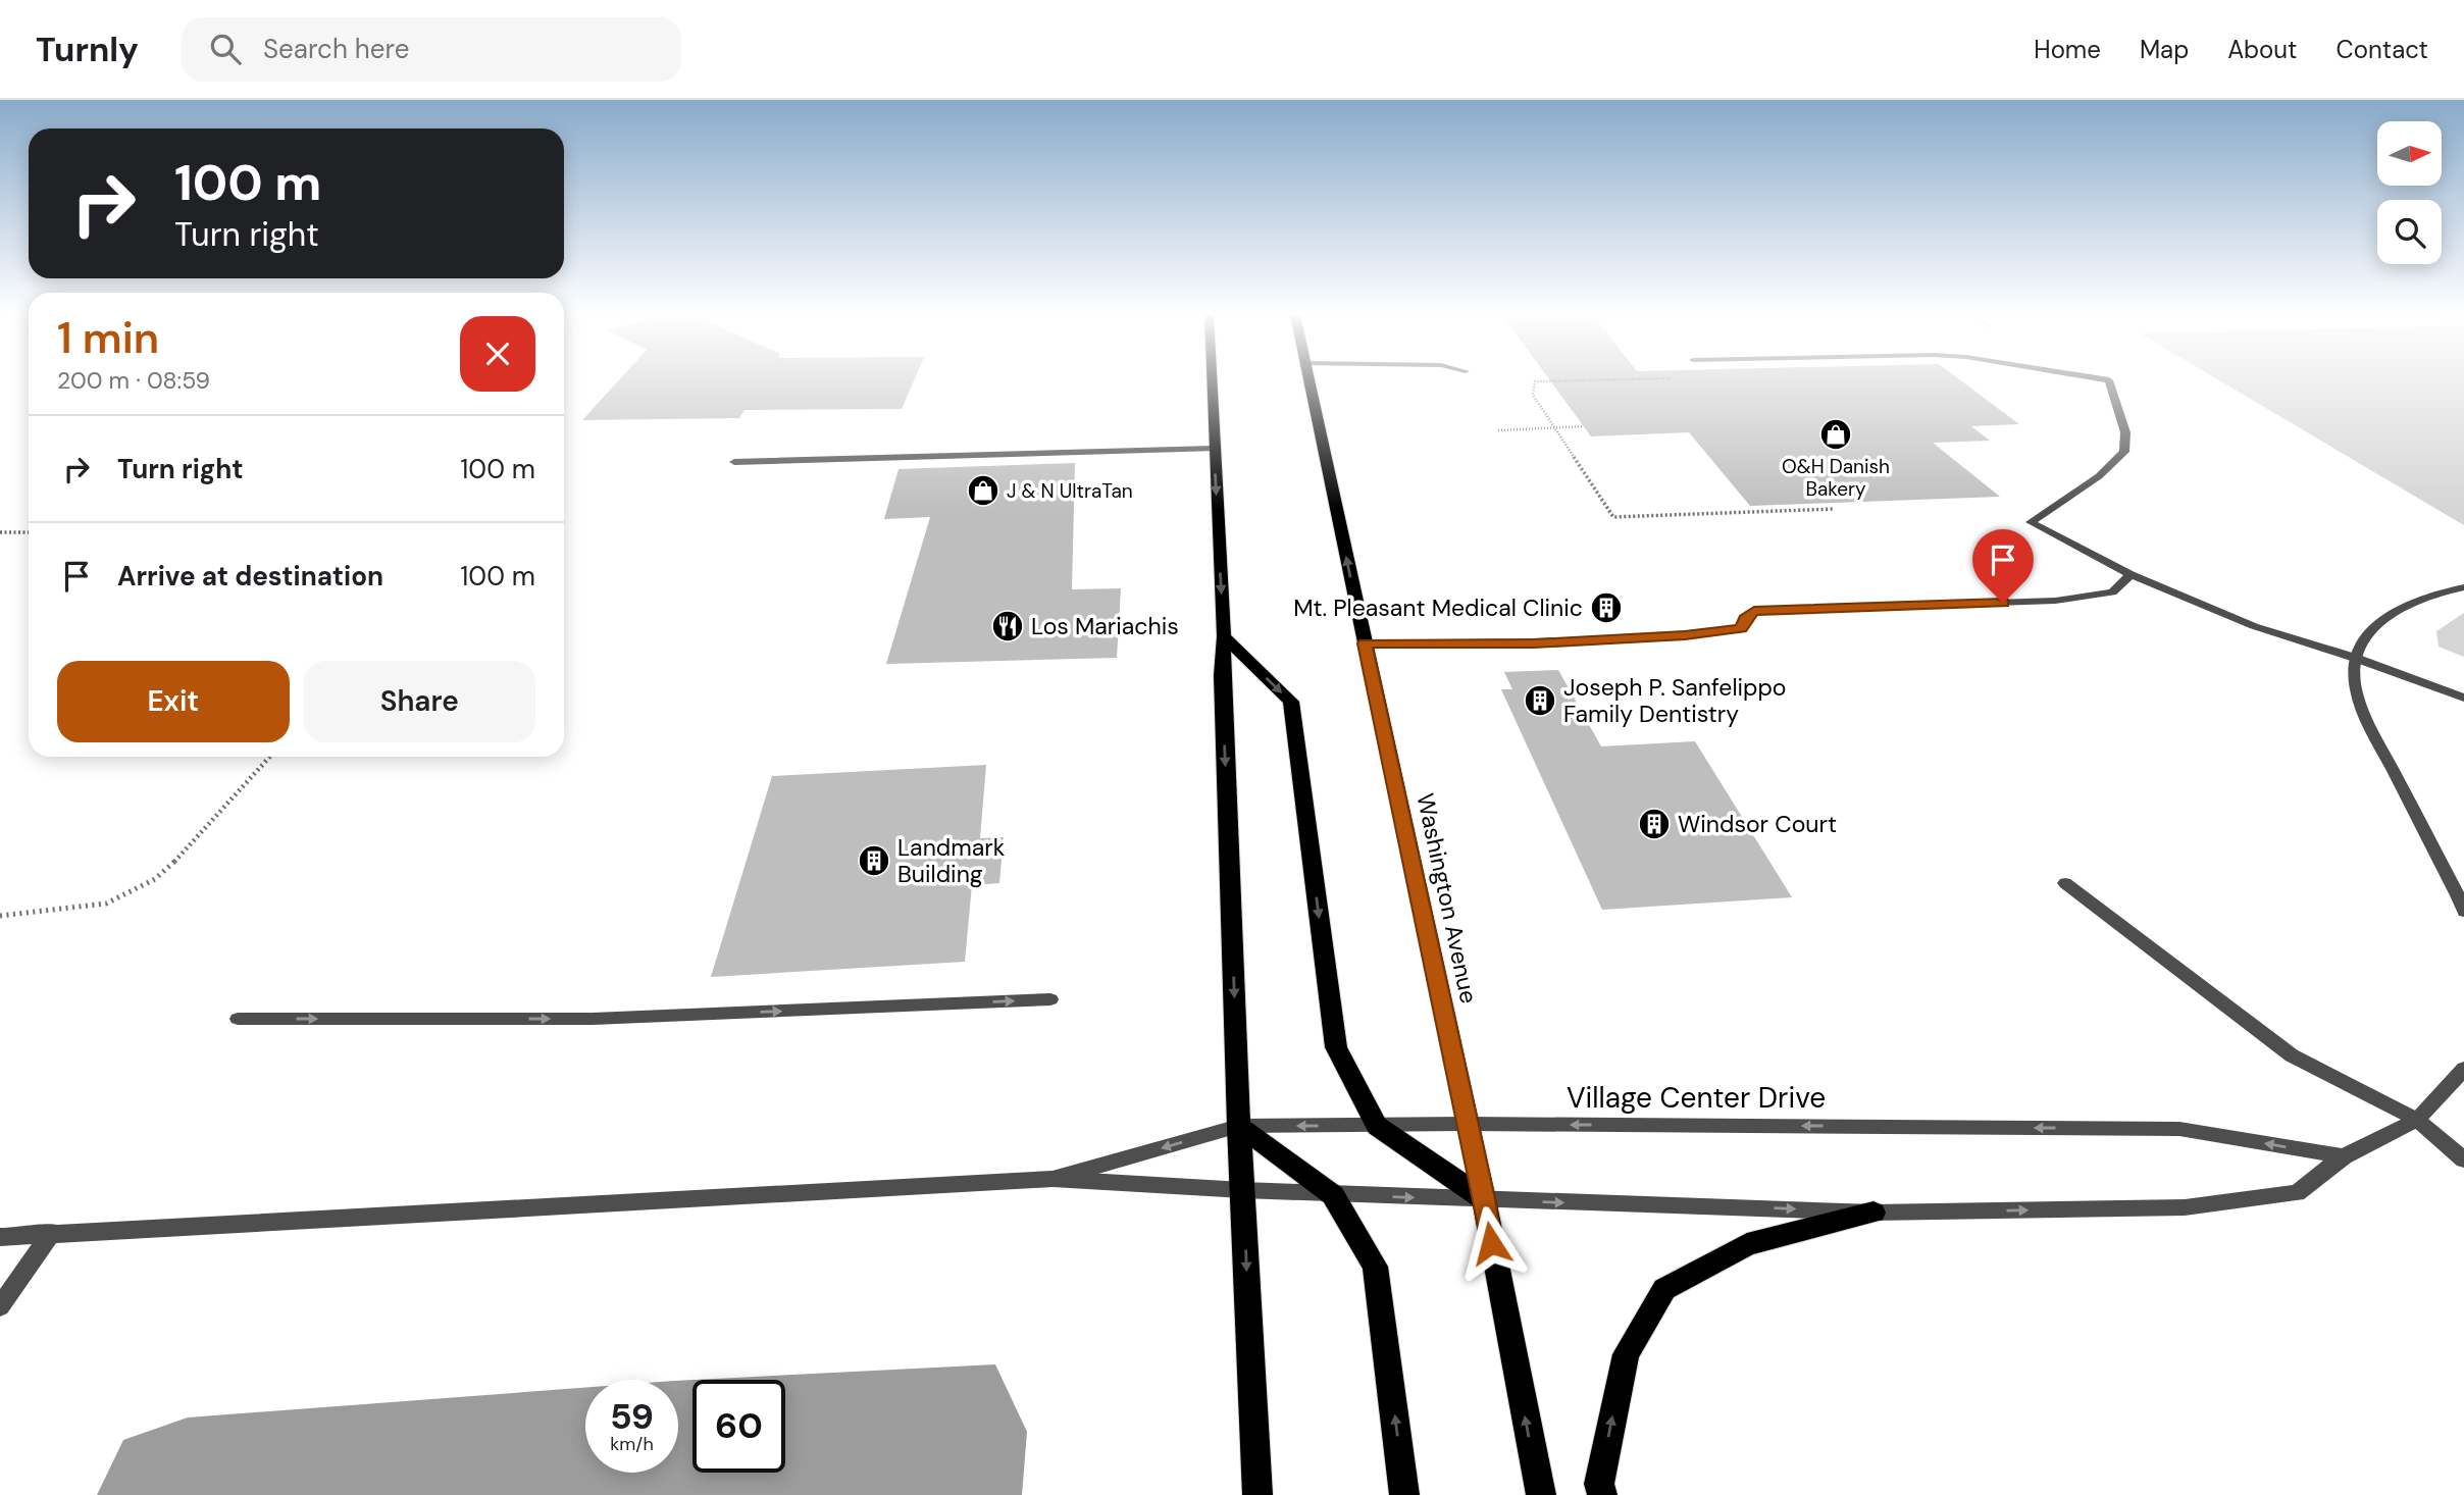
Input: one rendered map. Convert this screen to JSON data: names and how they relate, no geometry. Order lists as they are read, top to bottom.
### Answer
{
  "streets": {
    "main road": ["Washington Avenue"],
    "street": ["Village Center Drive"]
  },
  "crossings": [
    ["Washington Avenue", "Village Center Drive"]
  ],
  "places": {
    "shop": ["O&H Danish Bakery", "J & N UltraTan"],
    "building": [
      "Mt. Pleasant Medical Clinic",
      "Joseph P. Sanfelippo Family Dentistry",
      "Windsor Court",
      "Landmark Building"
    ],
    "restaurant": ["Los Mariachis"]
  },
  "north": "right",
  "page": {
    "header": "Turnly",
    "search": "Search here",
    "nav": [
      "Home",
      "Map",
      "About",
      "Contact"
    ],
    "turn": ["100 m", "Turn right"],
    "heading": ["1 min", "200 m · 08:59"],
    "list": [
      {
        "name": "Turn right",
        "value": "100 m"
      },
      {
        "name": "Arrive at destination",
        "value": "100 m"
      }
    ],
    "buttons": ["Exit", "Share"],
    "speed": "59 km/h",
    "limit": "60"
  }
}
